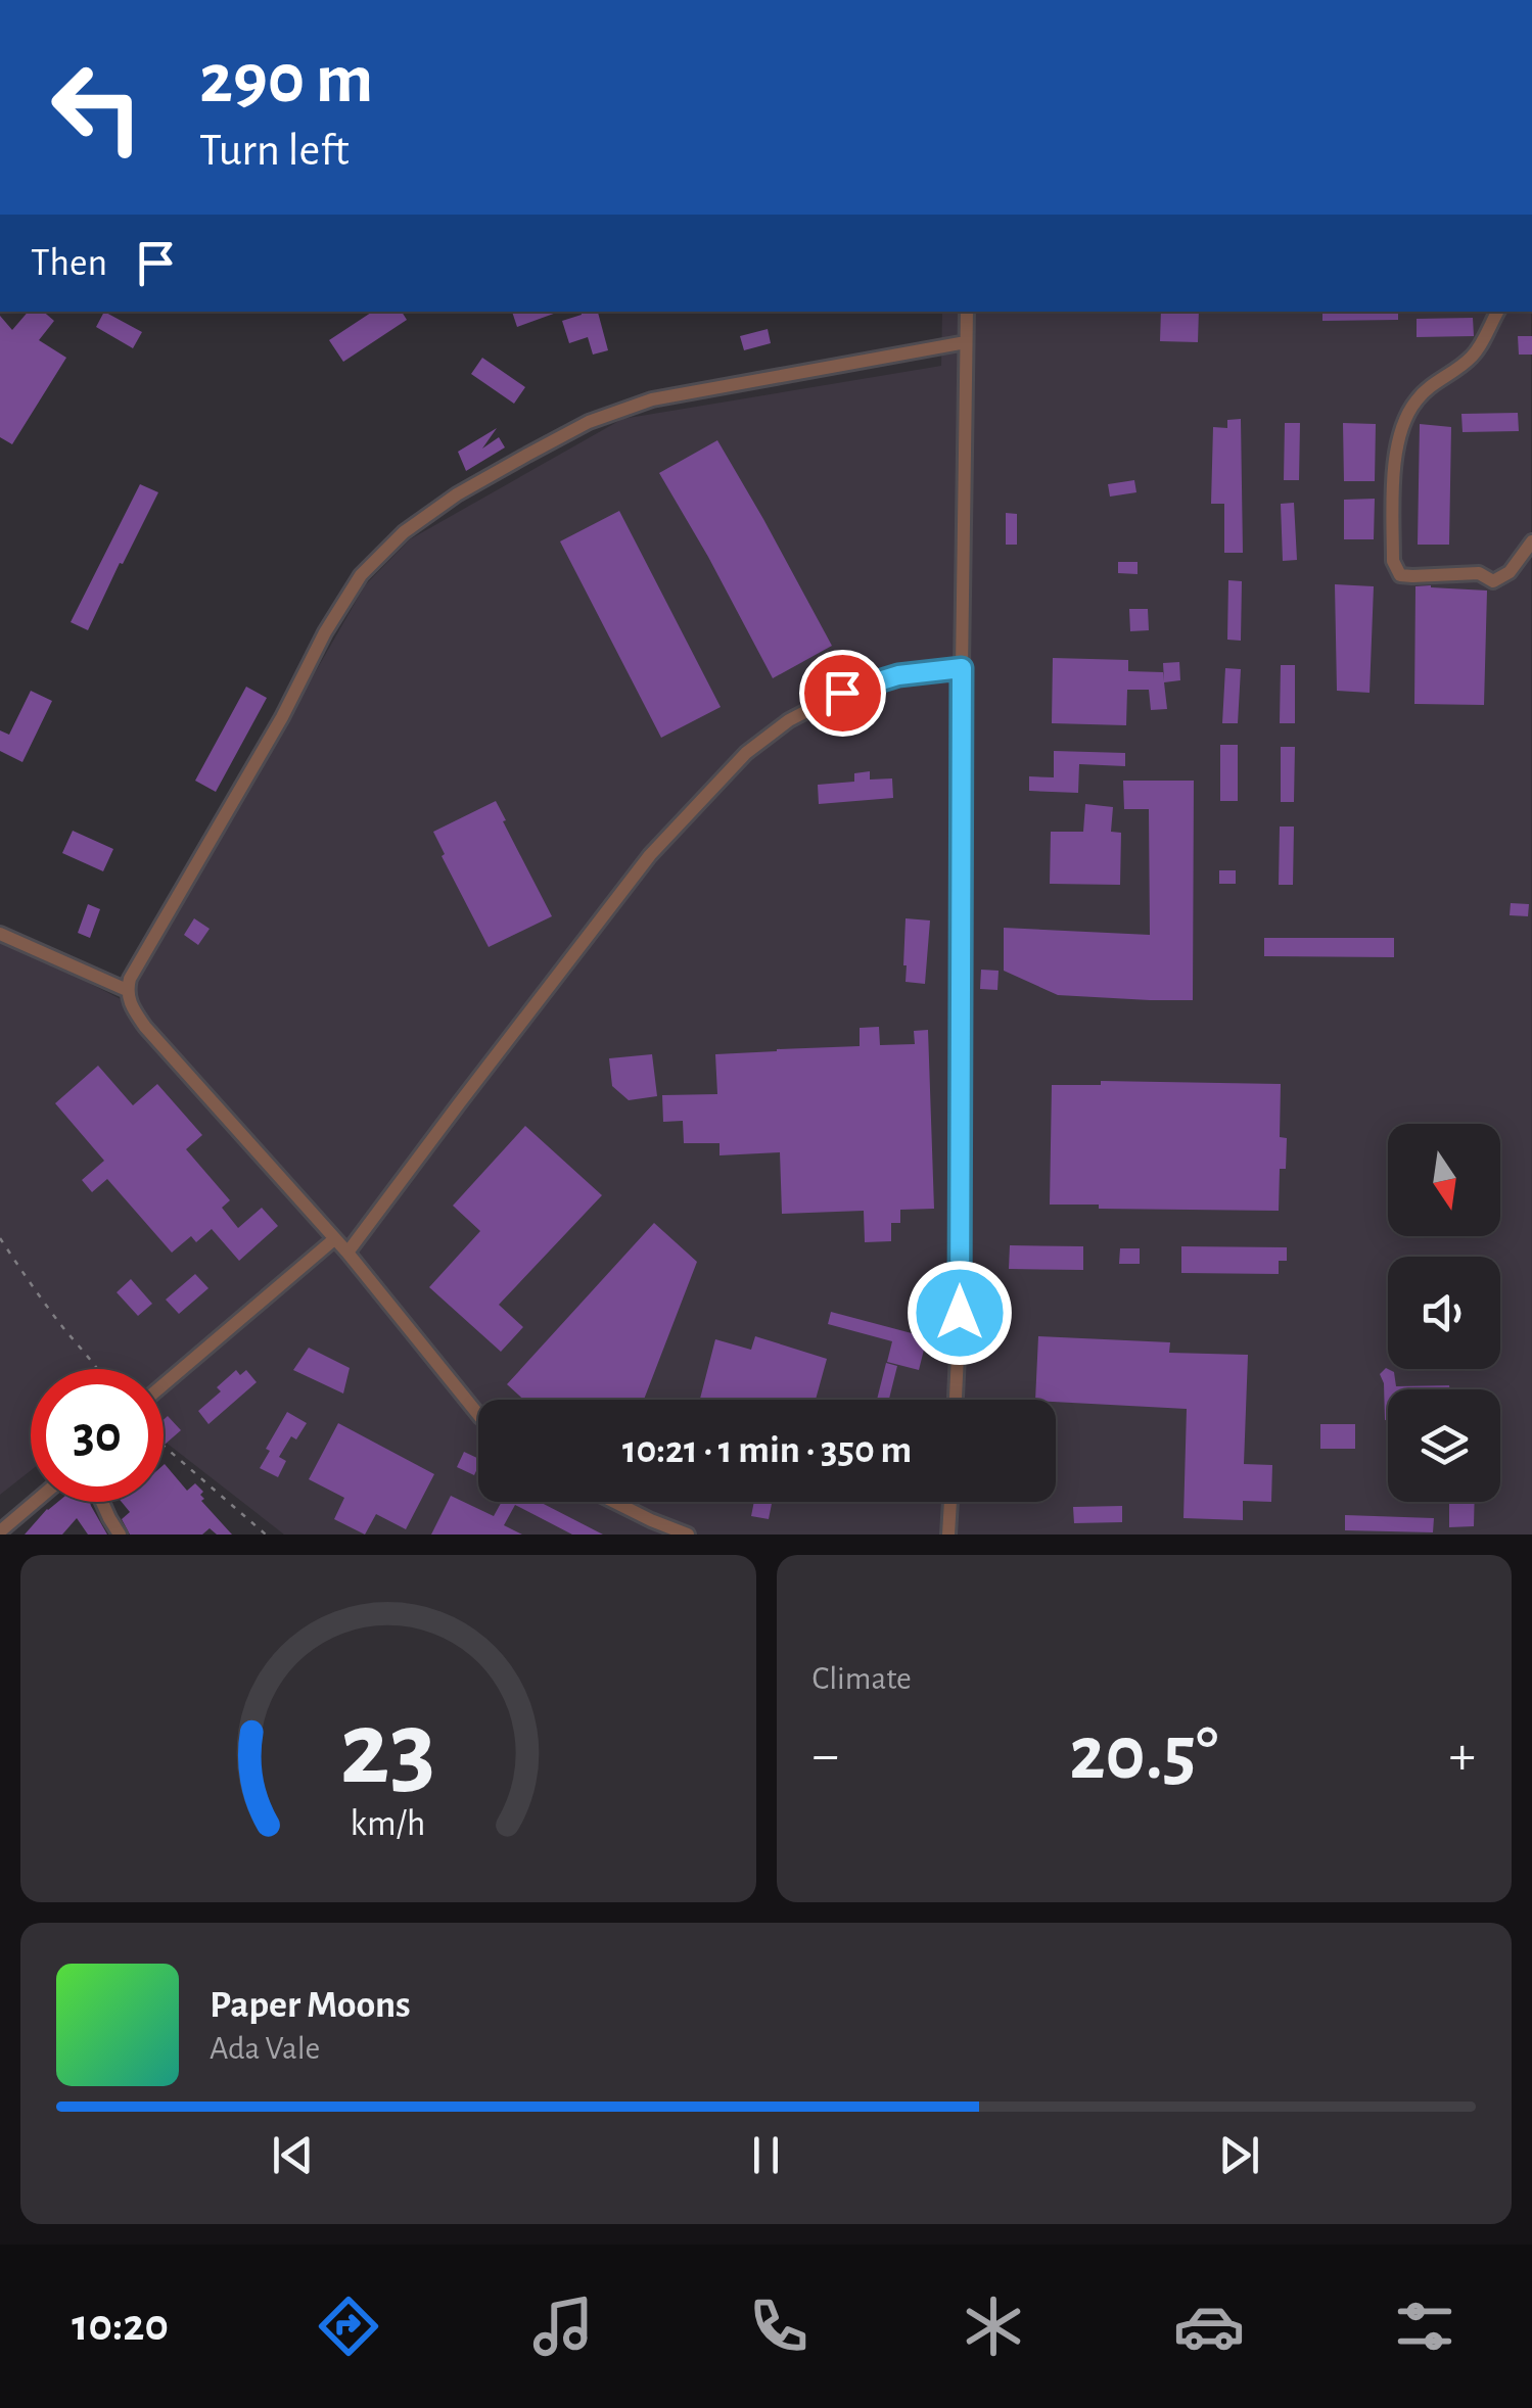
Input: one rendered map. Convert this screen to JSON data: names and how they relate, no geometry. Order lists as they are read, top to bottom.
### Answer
{
  "north": "bottom",
  "page": {
    "turn": ["290 m", "Turn left"],
    "then": "Then",
    "limit": "30",
    "trip": "10:21 · 1 min · 350 m",
    "tile": "Climate",
    "heat": ["−", "20.5°", "+"],
    "song": ["Paper Moons", "Ada Vale"],
    "tabs": "10:20",
    "gauge": ["23", "km/h"]
  }
}
